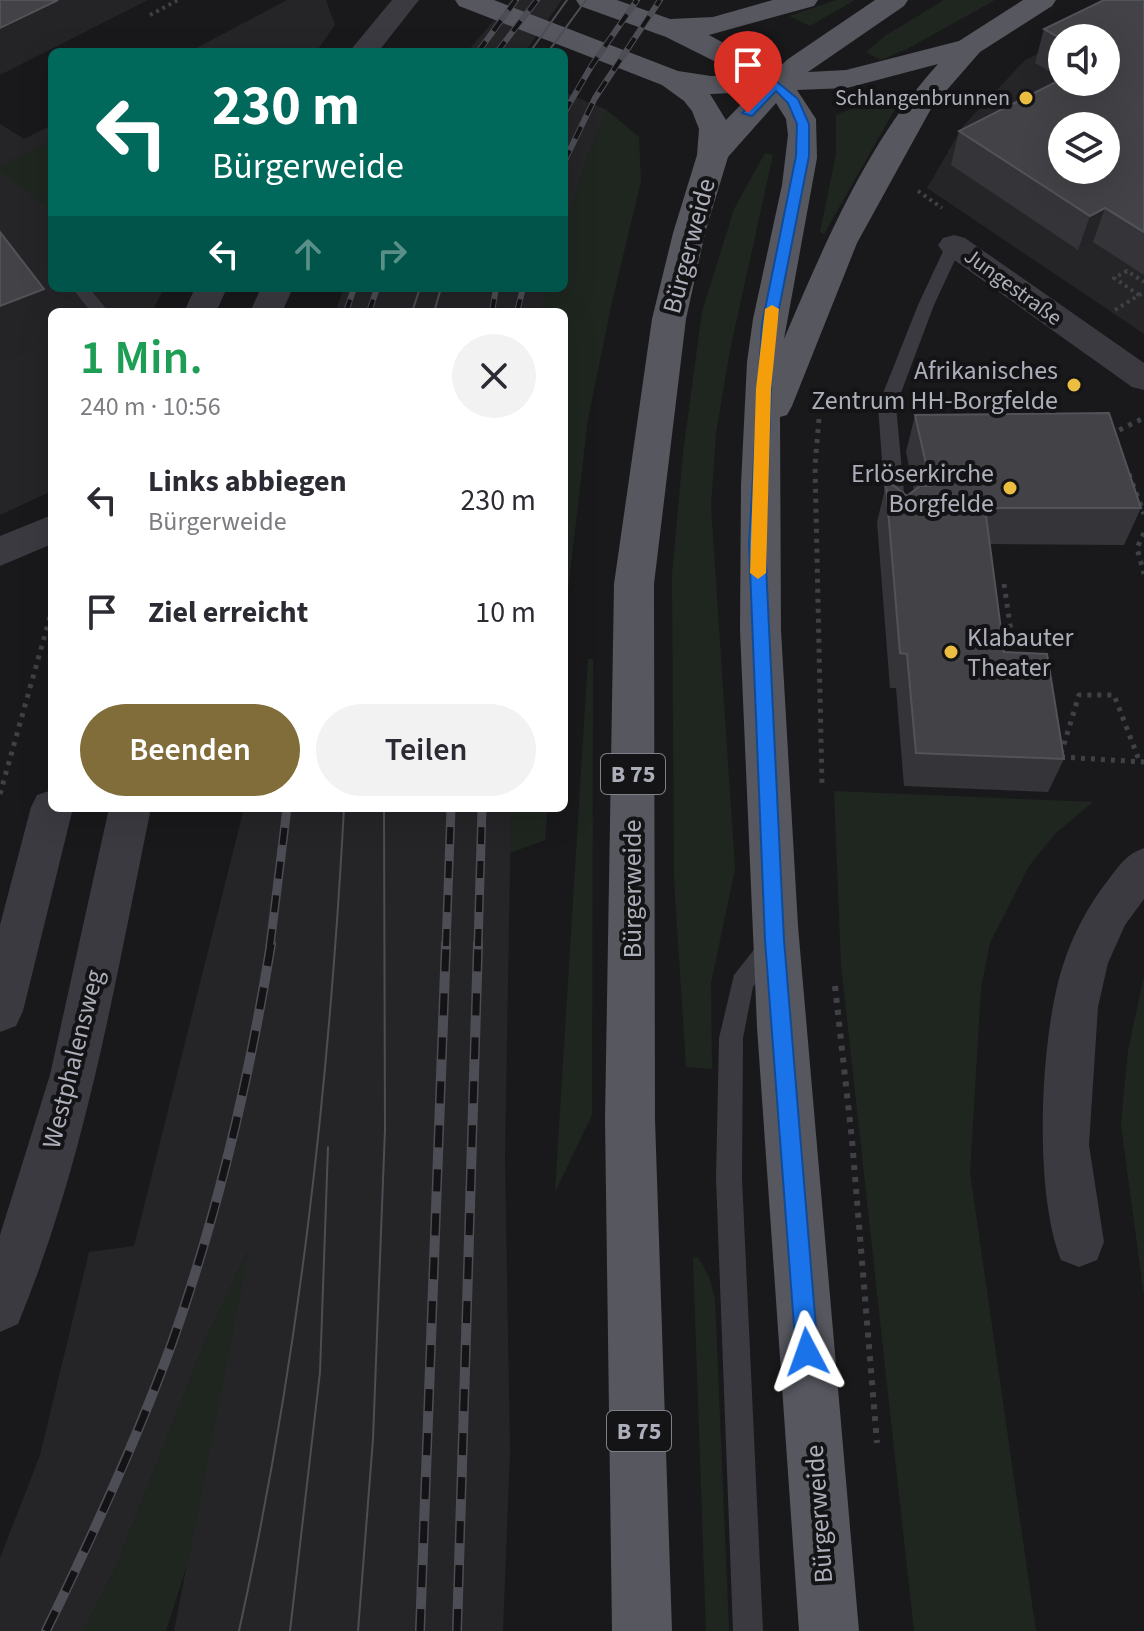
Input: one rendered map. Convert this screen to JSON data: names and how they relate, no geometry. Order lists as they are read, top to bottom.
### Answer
{
  "streets": {
    "main road": ["Bürgerweide", "B 75"],
    "street": ["Jungestraße", "Westphalensweg"]
  },
  "crossings": [
    ["Bürgerweide", "Jungestraße"],
    ["Bürgerweide", "B 75"]
  ],
  "places": [
    "Schlangenbrunnen",
    "Afrikanisches Zentrum HH-Borgfelde",
    "Erlöserkirche Borgfelde",
    "Klabauter Theater"
  ],
  "page": {
    "turn": ["230 m", "Bürgerweide"],
    "heading": ["1 Min.", "240 m · 10:56"],
    "list": [
      {
        "name": "Links abbiegen",
        "note": "Bürgerweide",
        "value": "230 m"
      },
      {
        "name": "Ziel erreicht",
        "value": "10 m"
      }
    ],
    "buttons": ["Beenden", "Teilen"]
  }
}
